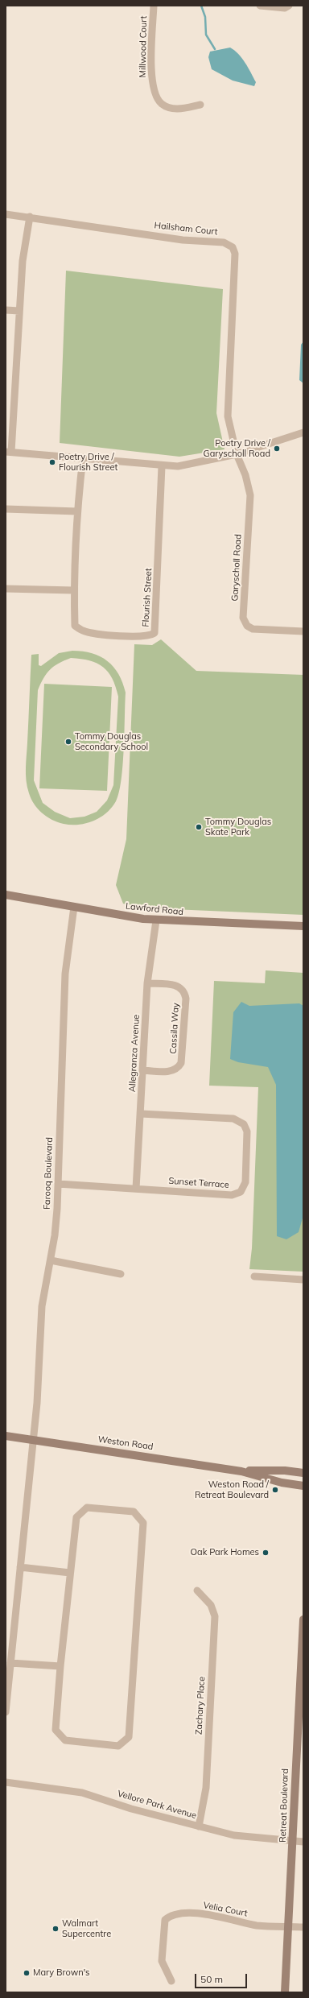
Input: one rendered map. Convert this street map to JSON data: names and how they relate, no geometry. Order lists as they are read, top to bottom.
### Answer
{
  "streets": {
    "street": [
      "Millwood Court",
      "Hailsham Court",
      "Garyscholl Road",
      "Flourish Street",
      "Lawford Road",
      "Cassila Way",
      "Allegranza Avenue",
      "Farooq Boulevard",
      "Sunset Terrace",
      "Weston Road",
      "Zachary Place",
      "Vellore Park Avenue",
      "Retreat Boulevard",
      "Velia Court"
    ]
  },
  "crossings": [
    ["Hailsham Court", "Garyscholl Road"],
    ["Lawford Road", "Allegranza Avenue"],
    ["Lawford Road", "Farooq Boulevard"],
    ["Cassila Way", "Allegranza Avenue"],
    ["Allegranza Avenue", "Sunset Terrace"],
    ["Farooq Boulevard", "Sunset Terrace"],
    ["Farooq Boulevard", "Weston Road"],
    ["Zachary Place", "Vellore Park Avenue"],
    ["Vellore Park Avenue", "Retreat Boulevard"],
    ["Retreat Boulevard", "Velia Court"]
  ],
  "places": [
    "Poetry Drive / Garyscholl Road",
    "Poetry Drive / Flourish Street",
    "Tommy Douglas Secondary School",
    "Tommy Douglas Skate Park",
    "Weston Road / Retreat Boulevard",
    "Oak Park Homes",
    "Walmart Supercentre",
    "Mary Brown's"
  ],
  "scale_bar": "50 m"
}
